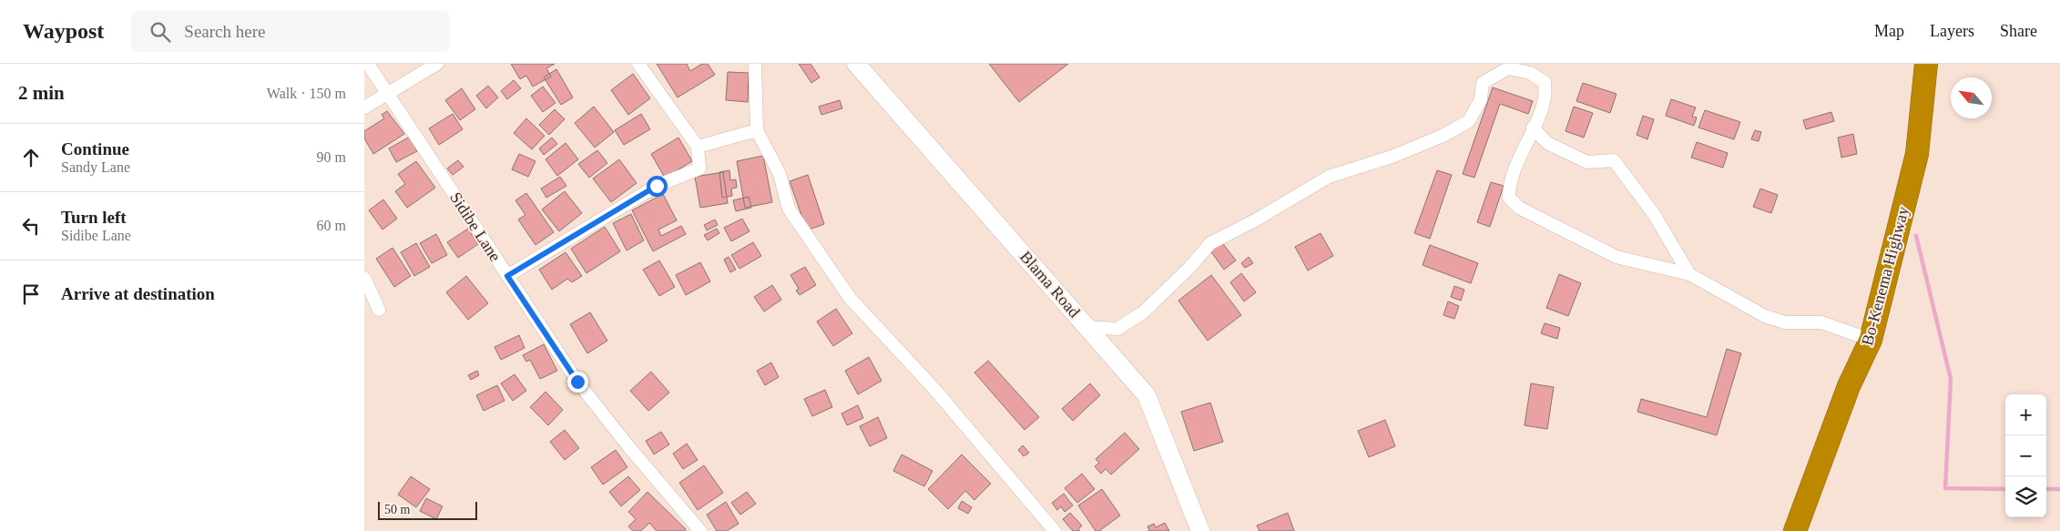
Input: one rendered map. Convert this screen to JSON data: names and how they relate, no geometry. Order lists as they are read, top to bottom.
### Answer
{
  "streets": {
    "highway": ["Bo-Kenema Highway"],
    "street": ["Sidibe Lane", "Blama Road"]
  },
  "scale_bar": "50 m",
  "north": "top left",
  "page": {
    "header": "Waypost",
    "search": "Search here",
    "nav": ["Map", "Layers", "Share"],
    "heading": ["2 min", "Walk · 150 m"],
    "list": [
      ["Continue", "Sandy Lane", "90 m"],
      ["Turn left", "Sidibe Lane", "60 m"],
      "Arrive at destination"
    ],
    "map_buttons": ["+", "−"],
    "scale": "50 m"
  }
}
